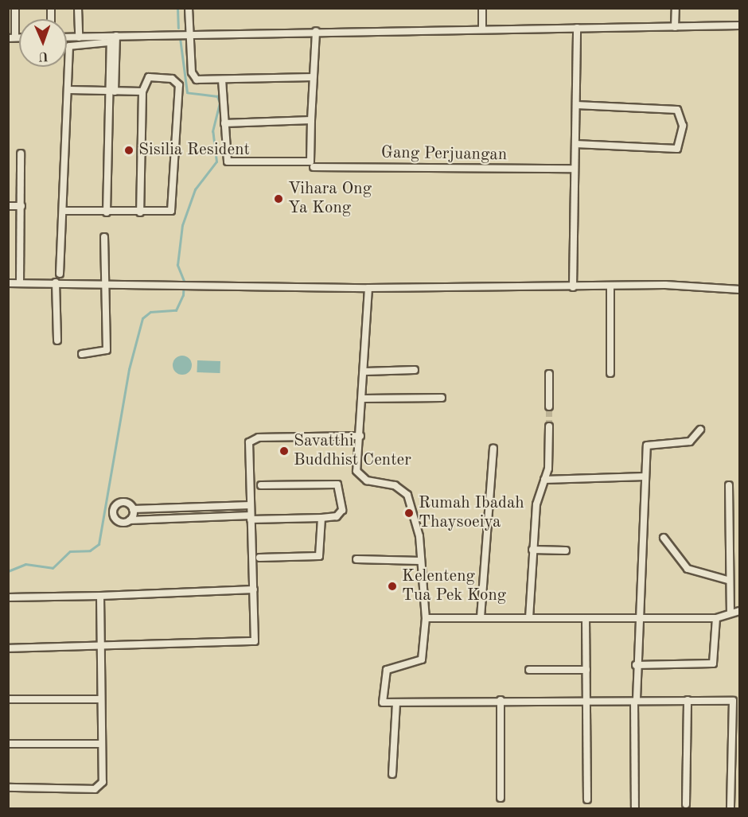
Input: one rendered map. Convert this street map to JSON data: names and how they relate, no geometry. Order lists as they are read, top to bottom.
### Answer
{
  "streets": {
    "street": ["Gang Perjuangan"]
  },
  "places": [
    "Sisilia Resident",
    "Vihara Ong Ya Kong",
    "Savatthi Buddhist Center",
    "Rumah Ibadah Thaysoeiya",
    "Kelenteng Tua Pek Kong"
  ],
  "north": "bottom"
}
